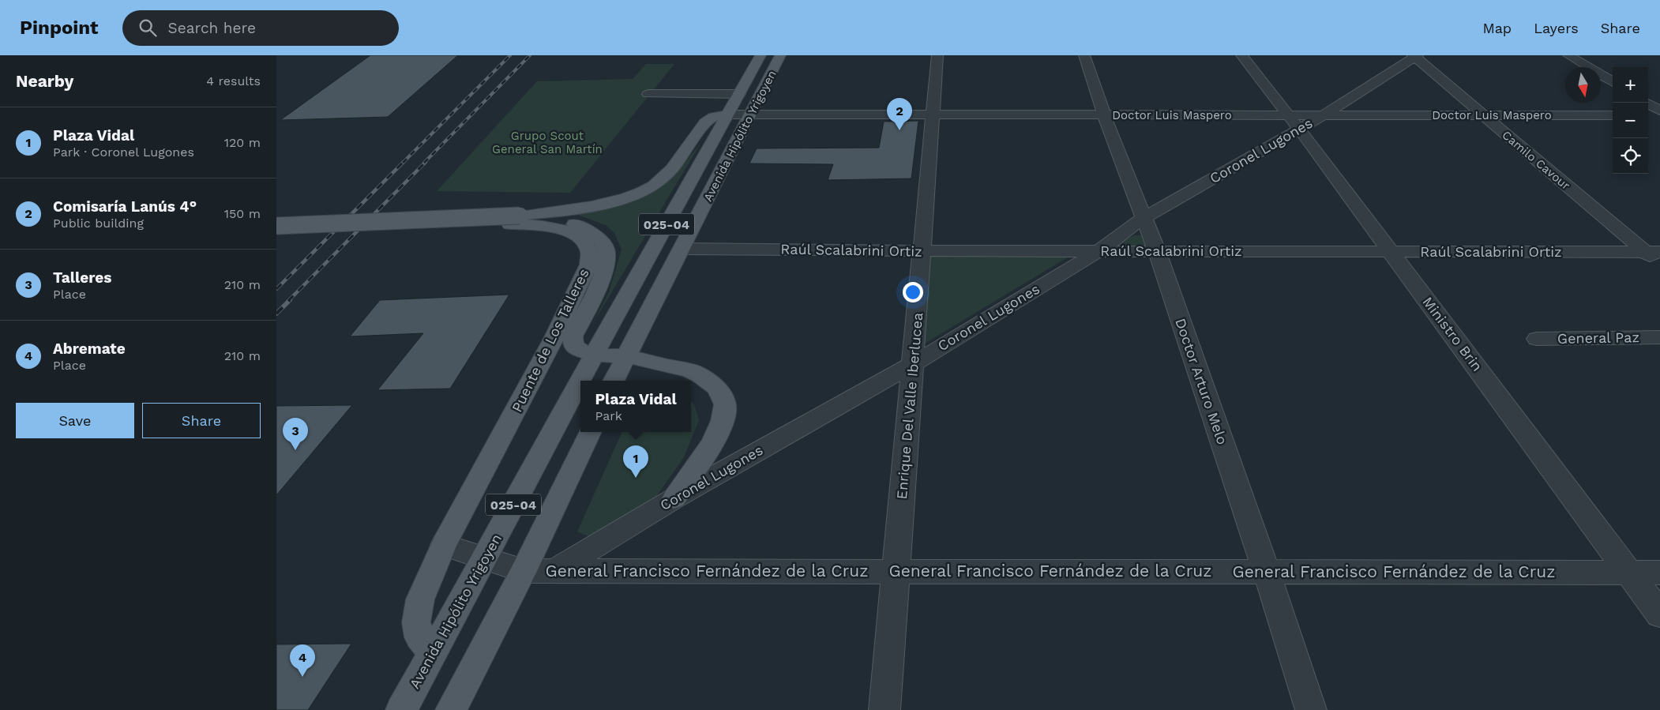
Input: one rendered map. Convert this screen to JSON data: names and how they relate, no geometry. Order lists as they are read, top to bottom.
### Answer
{
  "streets": {
    "main road": ["Avenida Hipólito Yrigoyen", "025-04", "Puente de Los Talleres"],
    "street": [
      "Doctor Luis Maspero",
      "Coronel Lugones",
      "Camilo Cavour",
      "Raúl Scalabrini Ortiz",
      "Ministro Brin",
      "General Paz",
      "Doctor Arturo Melo",
      "Enrique Del Valle Iberlucea",
      "General Francisco Fernández de la Cruz"
    ]
  },
  "crossings": [
    ["Doctor Luis Maspero", "Avenida Hipólito Yrigoyen"],
    ["Doctor Luis Maspero", "Coronel Lugones"],
    ["Doctor Luis Maspero", "Camilo Cavour"],
    ["Doctor Luis Maspero", "Ministro Brin"],
    ["Doctor Luis Maspero", "Puente de Los Talleres"],
    ["Doctor Luis Maspero", "Doctor Arturo Melo"],
    ["Doctor Luis Maspero", "Enrique Del Valle Iberlucea"],
    ["Avenida Hipólito Yrigoyen", "Raúl Scalabrini Ortiz"],
    ["Avenida Hipólito Yrigoyen", "Puente de Los Talleres"],
    ["Avenida Hipólito Yrigoyen", "General Francisco Fernández de la Cruz"],
    ["Coronel Lugones", "Camilo Cavour"],
    ["Coronel Lugones", "Raúl Scalabrini Ortiz"],
    ["Coronel Lugones", "Ministro Brin"],
    ["Coronel Lugones", "Doctor Arturo Melo"],
    ["Coronel Lugones", "Enrique Del Valle Iberlucea"],
    ["Coronel Lugones", "General Francisco Fernández de la Cruz"],
    ["Camilo Cavour", "Raúl Scalabrini Ortiz"],
    ["025-04", "General Francisco Fernández de la Cruz"],
    ["Raúl Scalabrini Ortiz", "Ministro Brin"],
    ["Raúl Scalabrini Ortiz", "Doctor Arturo Melo"],
    ["Raúl Scalabrini Ortiz", "Enrique Del Valle Iberlucea"],
    ["Ministro Brin", "General Francisco Fernández de la Cruz"],
    ["Puente de Los Talleres", "General Francisco Fernández de la Cruz"],
    ["Doctor Arturo Melo", "General Francisco Fernández de la Cruz"],
    ["Enrique Del Valle Iberlucea", "General Francisco Fernández de la Cruz"]
  ],
  "parks": ["Grupo Scout General San Martín"],
  "north": "bottom",
  "page": {
    "header": "Pinpoint",
    "search": "Search here",
    "nav": ["Map", "Layers", "Share"],
    "heading": ["Nearby", "4 results"],
    "map_buttons": ["+", "−"],
    "pins": [
      "2",
      "3",
      "1",
      "4"
    ],
    "list": [
      {
        "mark": "1",
        "name": "Plaza Vidal",
        "note": "Park · Coronel Lugones",
        "value": "120 m"
      },
      {
        "mark": "2",
        "name": "Comisaría Lanús 4°",
        "note": "Public building",
        "value": "150 m"
      },
      {
        "mark": "3",
        "name": "Talleres",
        "note": "Place",
        "value": "210 m"
      },
      {
        "mark": "4",
        "name": "Abremate",
        "note": "Place",
        "value": "210 m"
      }
    ],
    "popup": ["Plaza Vidal", "Park"],
    "buttons": ["Save", "Share"]
  }
}
